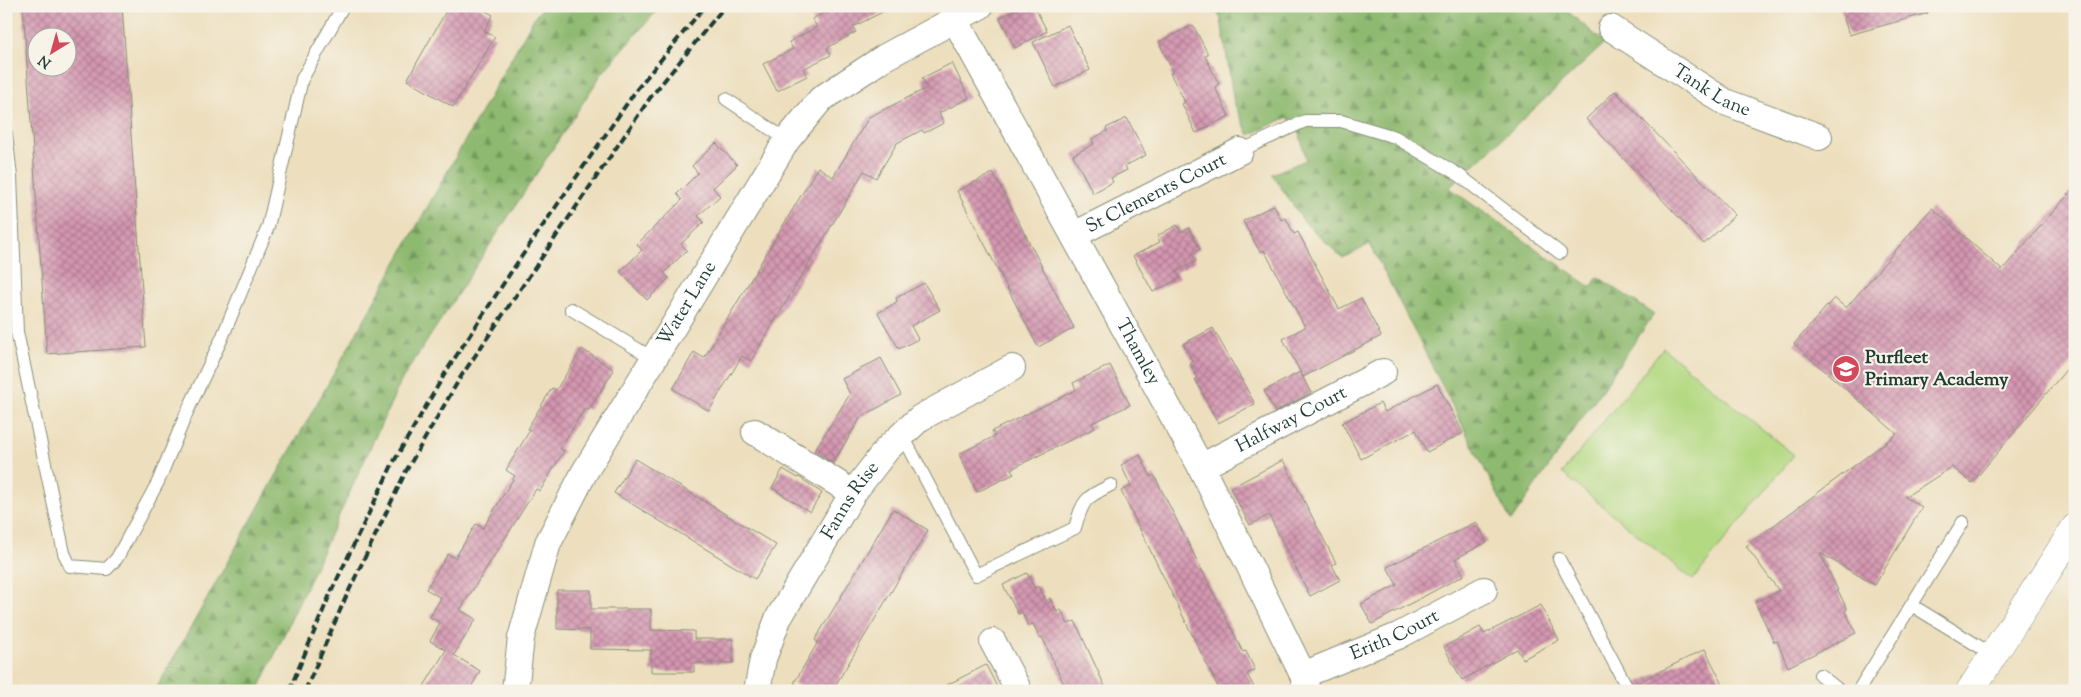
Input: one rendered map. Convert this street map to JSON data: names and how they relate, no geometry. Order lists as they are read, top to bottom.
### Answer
{
  "streets": {
    "street": [
      "Tank Lane",
      "St Clements Court",
      "Water Lane",
      "Thamley",
      "Halfway Court",
      "Fanns Rise",
      "Erith Court"
    ]
  },
  "crossings": [
    ["St Clements Court", "Thamley"],
    ["Water Lane", "Thamley"],
    ["Thamley", "Halfway Court"],
    ["Thamley", "Erith Court"]
  ],
  "places": {
    "school or university": ["Purfleet Primary Academy"]
  },
  "north": "bottom left"
}
